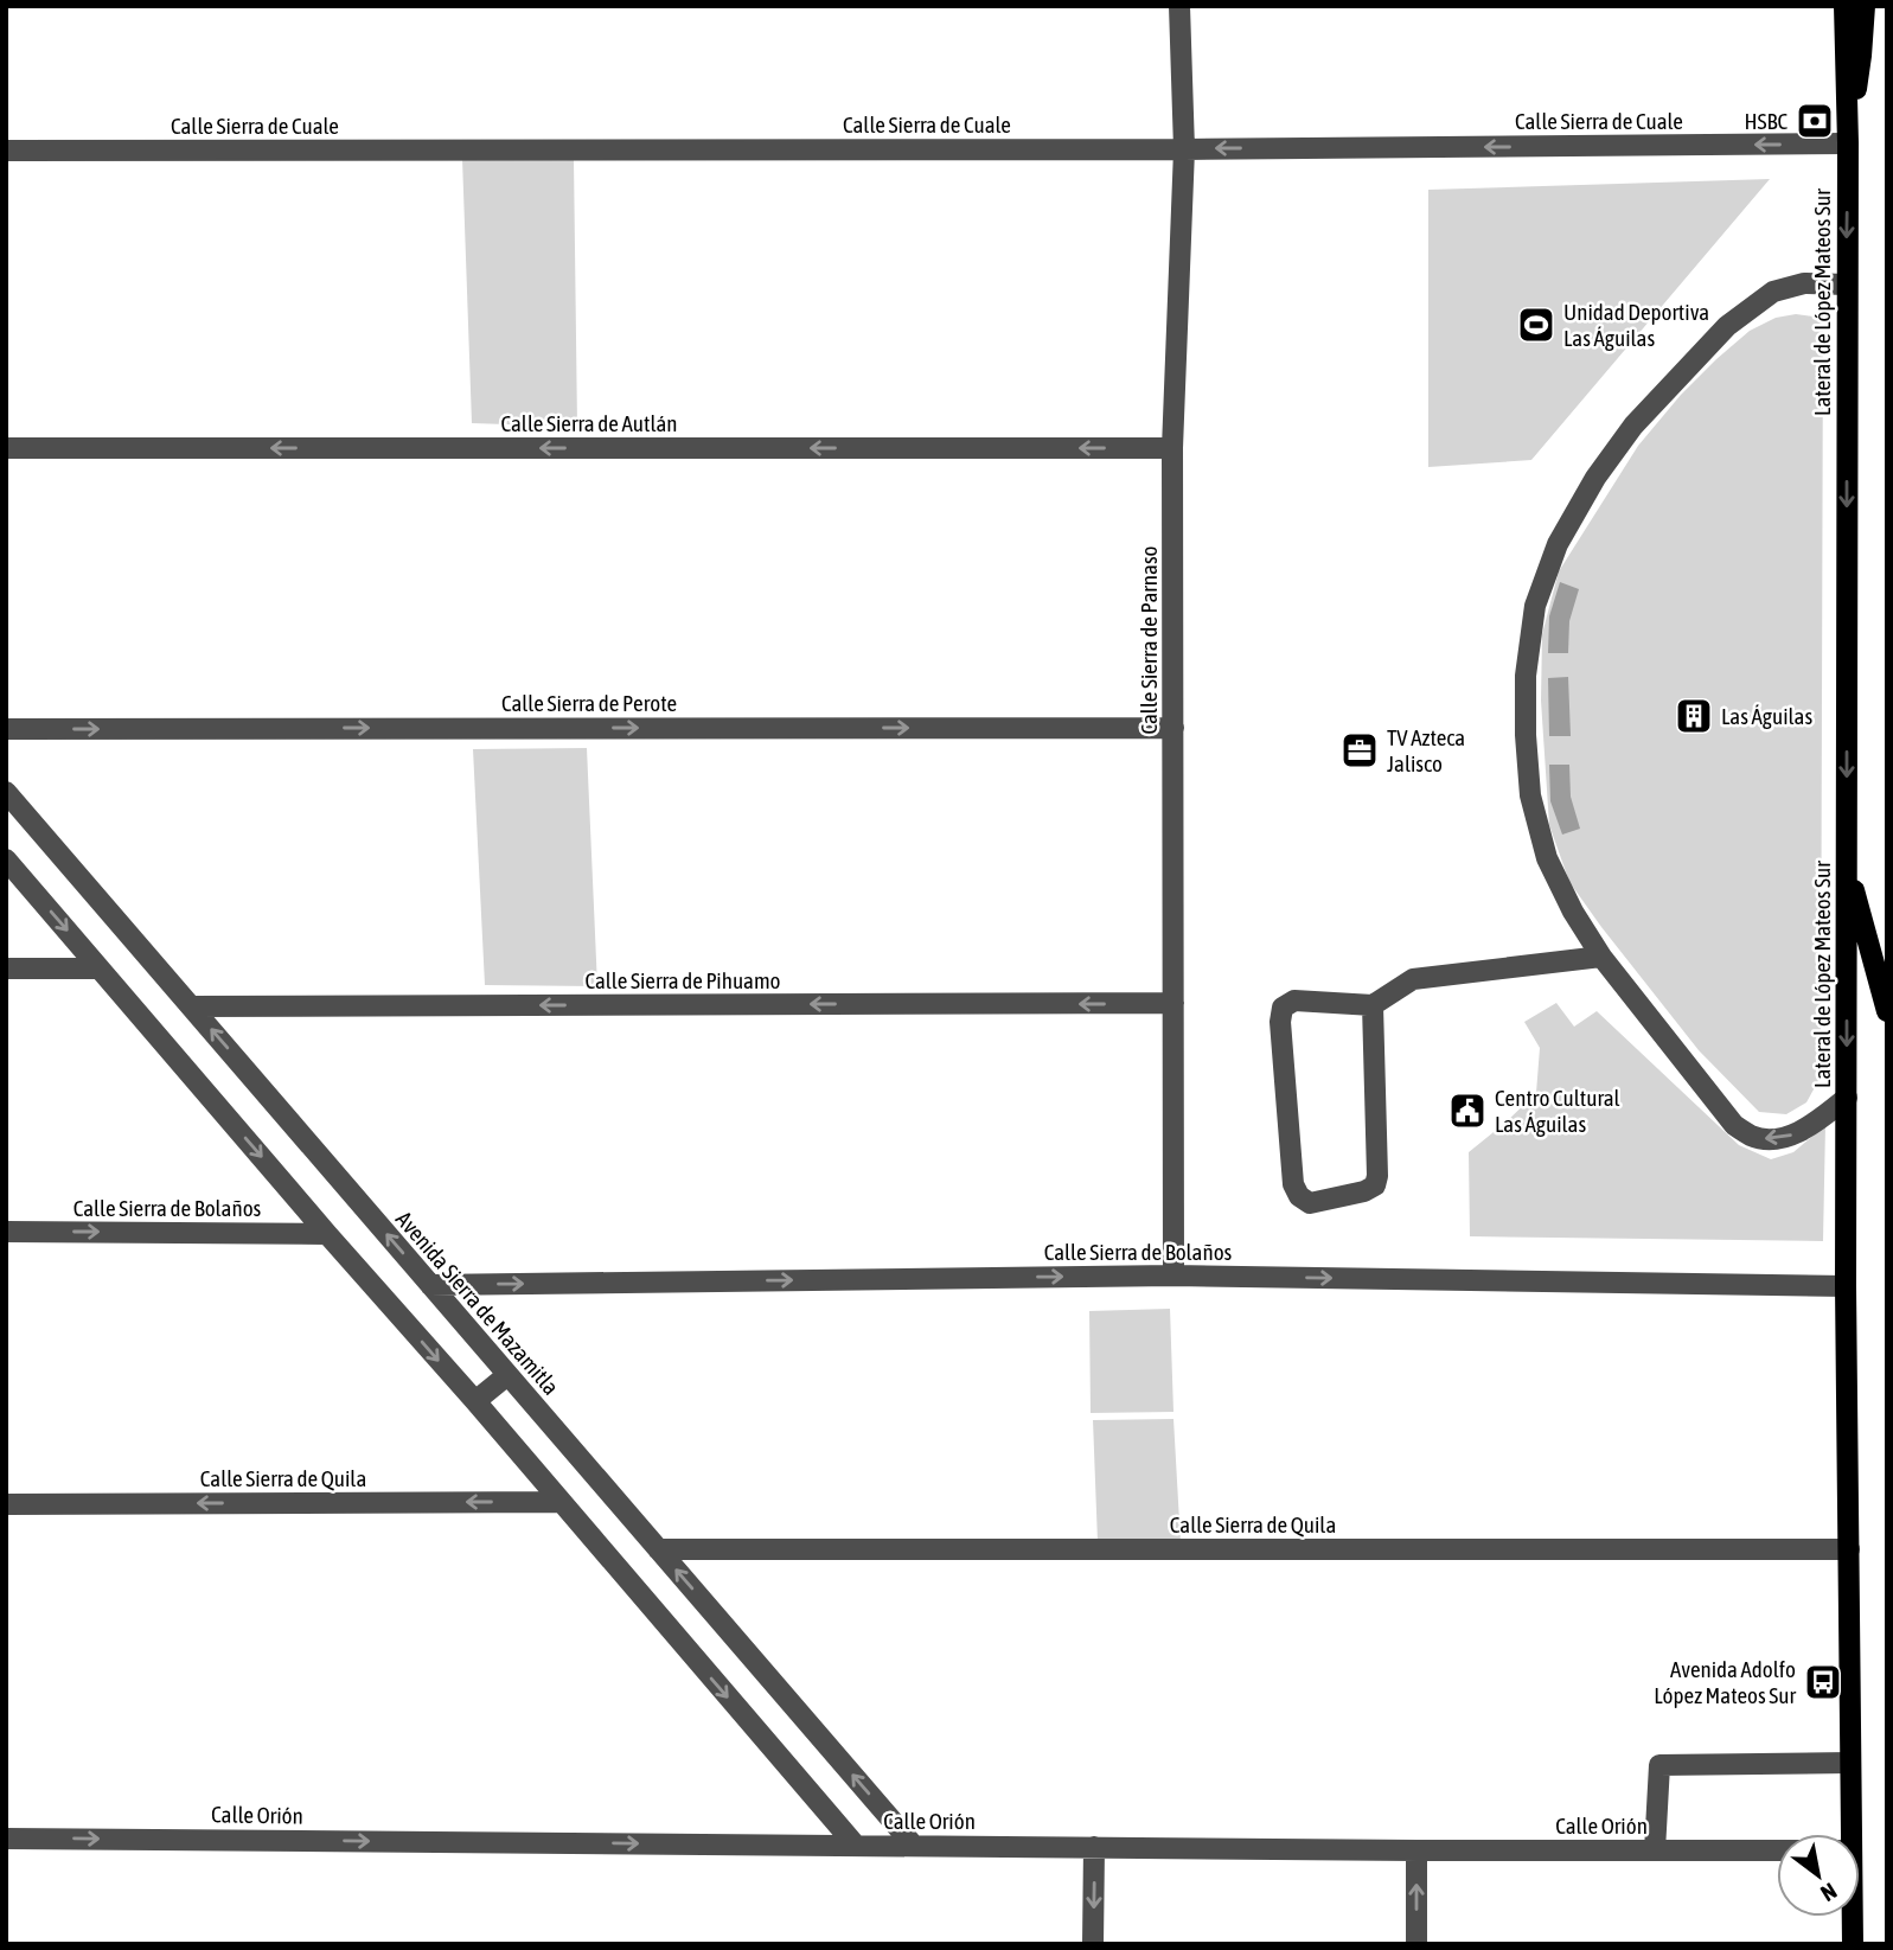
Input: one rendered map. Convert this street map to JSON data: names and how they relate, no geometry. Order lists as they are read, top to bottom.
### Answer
{
  "streets": {
    "main road": ["Lateral de López Mateos Sur"],
    "street": [
      "Calle Sierra de Cuale",
      "Calle Sierra de Autlán",
      "Calle Sierra de Parnaso",
      "Calle Sierra de Perote",
      "Calle Sierra de Pihuamo",
      "Calle Sierra de Bolaños",
      "Avenida Sierra de Mazamitla",
      "Calle Sierra de Quila",
      "Calle Orión"
    ]
  },
  "crossings": [
    ["Calle Sierra de Cuale", "Lateral de López Mateos Sur"],
    ["Calle Sierra de Cuale", "Calle Sierra de Parnaso"],
    ["Lateral de López Mateos Sur", "Calle Sierra de Bolaños"],
    ["Lateral de López Mateos Sur", "Calle Sierra de Quila"],
    ["Calle Sierra de Autlán", "Calle Sierra de Parnaso"],
    ["Calle Sierra de Parnaso", "Calle Sierra de Perote"],
    ["Calle Sierra de Parnaso", "Calle Sierra de Pihuamo"],
    ["Calle Sierra de Parnaso", "Calle Sierra de Bolaños"],
    ["Calle Sierra de Pihuamo", "Avenida Sierra de Mazamitla"],
    ["Calle Sierra de Bolaños", "Avenida Sierra de Mazamitla"],
    ["Avenida Sierra de Mazamitla", "Calle Sierra de Quila"],
    ["Avenida Sierra de Mazamitla", "Calle Orión"]
  ],
  "one_way": [
    "Calle Sierra de Cuale",
    "Lateral de López Mateos Sur",
    "Calle Sierra de Autlán",
    "Calle Sierra de Perote",
    "Calle Sierra de Pihuamo",
    "Calle Sierra de Bolaños",
    "Calle Orión"
  ],
  "places": {
    "bank": ["HSBC"],
    "sports": ["Unidad Deportiva Las Águilas"],
    "building": ["Las Águilas"],
    "office": ["TV Azteca Jalisco"],
    "public building": ["Centro Cultural Las Águilas"],
    "bus stop": ["Avenida Adolfo López Mateos Sur"]
  },
  "north": "bottom right"
}
